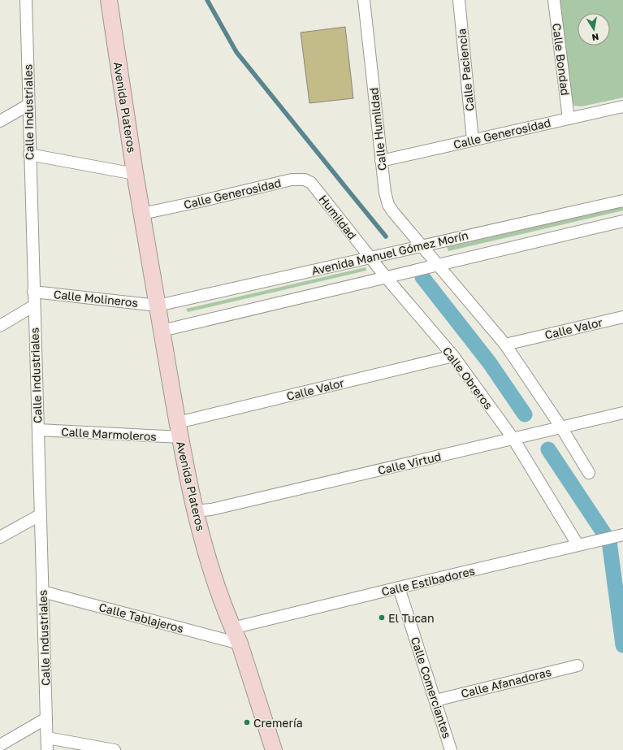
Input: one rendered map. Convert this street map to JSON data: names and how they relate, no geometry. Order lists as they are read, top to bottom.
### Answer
{
  "streets": {
    "street": [
      "Calle Bondad",
      "Calle Paciencia",
      "Avenida Plateros",
      "Calle Industriales",
      "Calle Humildad",
      "Calle Generosidad",
      "Humildad",
      "Avenida Manuel Gómez Morín",
      "Calle Molineros",
      "Calle Valor",
      "Calle Obreros",
      "Calle Marmoleros",
      "Calle Virtud",
      "Calle Estibadores",
      "Calle Tablajeros",
      "Calle Afanadoras",
      "Calle Comerciantes"
    ]
  },
  "crossings": [
    ["Calle Bondad", "Calle Generosidad"],
    ["Calle Paciencia", "Calle Generosidad"],
    ["Avenida Plateros", "Calle Generosidad"],
    ["Avenida Plateros", "Avenida Manuel Gómez Morín"],
    ["Avenida Plateros", "Calle Molineros"],
    ["Avenida Plateros", "Calle Valor"],
    ["Avenida Plateros", "Calle Marmoleros"],
    ["Avenida Plateros", "Calle Virtud"],
    ["Avenida Plateros", "Calle Estibadores"],
    ["Avenida Plateros", "Calle Tablajeros"],
    ["Calle Industriales", "Calle Molineros"],
    ["Calle Industriales", "Calle Marmoleros"],
    ["Calle Industriales", "Calle Tablajeros"],
    ["Calle Humildad", "Calle Generosidad"],
    ["Calle Humildad", "Avenida Manuel Gómez Morín"],
    ["Calle Generosidad", "Humildad"],
    ["Humildad", "Avenida Manuel Gómez Morín"],
    ["Humildad", "Calle Obreros"],
    ["Avenida Manuel Gómez Morín", "Calle Molineros"],
    ["Avenida Manuel Gómez Morín", "Calle Obreros"],
    ["Calle Valor", "Calle Obreros"],
    ["Calle Valor", "Calle Marmoleros"],
    ["Calle Obreros", "Calle Virtud"],
    ["Calle Obreros", "Calle Estibadores"],
    ["Calle Estibadores", "Calle Comerciantes"],
    ["Calle Afanadoras", "Calle Comerciantes"]
  ],
  "places": ["El Tucan", "Cremería"],
  "north": "bottom"
}
